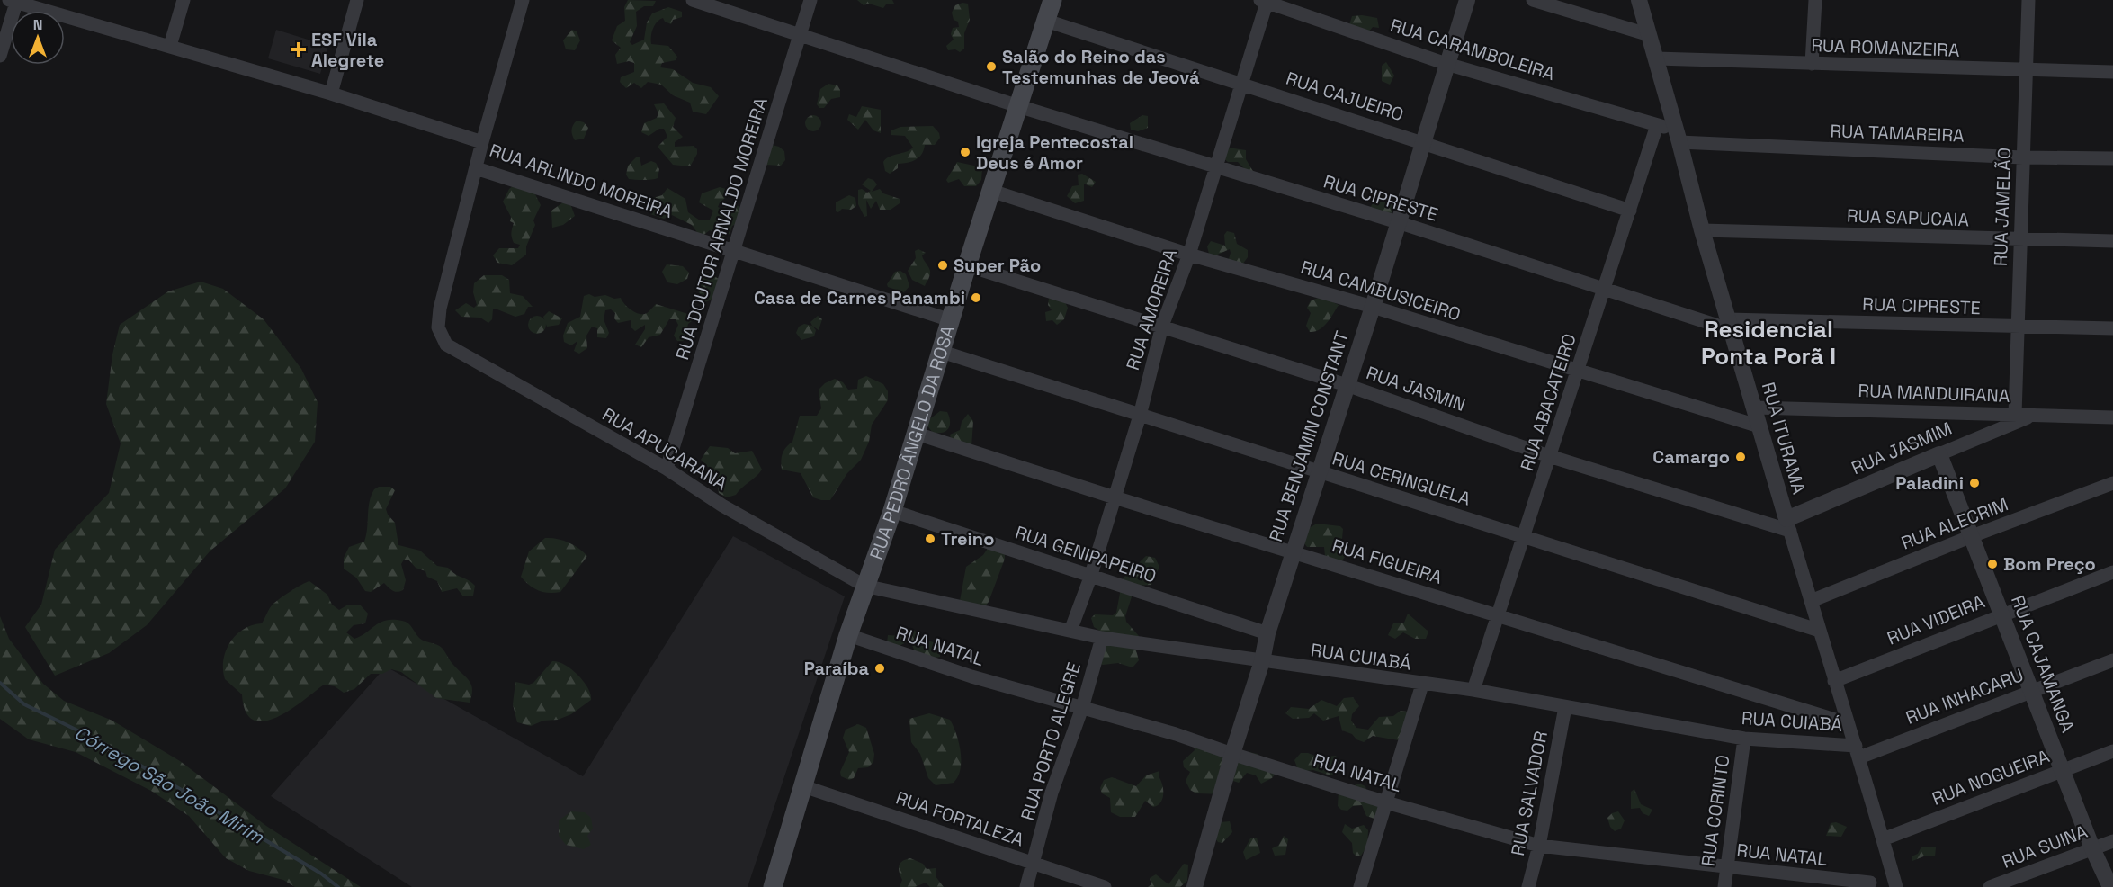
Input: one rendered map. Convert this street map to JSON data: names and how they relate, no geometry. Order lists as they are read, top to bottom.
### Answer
{
  "streets": {
    "main road": ["RUA PEDRO ÂNGELO DA ROSA"],
    "street": [
      "RUA ROMANZEIRA",
      "RUA CARAMBOLEIRA",
      "RUA CAJUEIRO",
      "RUA TAMAREIRA",
      "RUA ARLINDO MOREIRA",
      "RUA CIPRESTE",
      "RUA JAMELÃO",
      "RUA SAPUCAIA",
      "RUA DOUTOR ARNALDO MOREIRA",
      "RUA CAMBUSICEIRO",
      "RUA AMOREIRA",
      "RUA JASMIN",
      "RUA MANDUIRANA",
      "RUA ABACATEIRO",
      "RUA BENJAMIN CONSTANT",
      "RUA ITURAMA",
      "RUA JASMIM",
      "RUA APUCARANA",
      "RUA CERINGUELA",
      "RUA ALECRIM",
      "RUA GENIPAPEIRO",
      "RUA FIGUEIRA",
      "RUA VIDEIRA",
      "RUA NATAL",
      "RUA CUIABÁ",
      "RUA CAJAMANGA",
      "RUA INHACARU",
      "RUA PORTO ALEGRE",
      "RUA NOGUEIRA",
      "RUA SALVADOR",
      "RUA CORINTO",
      "RUA FORTALEZA",
      "RUA SUINA"
    ]
  },
  "crossings": [
    ["RUA ROMANZEIRA", "RUA JAMELÃO"],
    ["RUA ROMANZEIRA", "RUA ITURAMA"],
    ["RUA CARAMBOLEIRA", "RUA TAMAREIRA"],
    ["RUA CARAMBOLEIRA", "RUA AMOREIRA"],
    ["RUA CARAMBOLEIRA", "RUA ABACATEIRO"],
    ["RUA CARAMBOLEIRA", "RUA BENJAMIN CONSTANT"],
    ["RUA CARAMBOLEIRA", "RUA ITURAMA"],
    ["RUA CAJUEIRO", "RUA AMOREIRA"],
    ["RUA CAJUEIRO", "RUA ABACATEIRO"],
    ["RUA CAJUEIRO", "RUA BENJAMIN CONSTANT"],
    ["RUA CAJUEIRO", "RUA PEDRO ÂNGELO DA ROSA"],
    ["RUA TAMAREIRA", "RUA JAMELÃO"],
    ["RUA TAMAREIRA", "RUA ITURAMA"],
    ["RUA ARLINDO MOREIRA", "RUA DOUTOR ARNALDO MOREIRA"],
    ["RUA ARLINDO MOREIRA", "RUA PEDRO ÂNGELO DA ROSA"],
    ["RUA ARLINDO MOREIRA", "RUA APUCARANA"],
    ["RUA CIPRESTE", "RUA JAMELÃO"],
    ["RUA CIPRESTE", "RUA DOUTOR ARNALDO MOREIRA"],
    ["RUA CIPRESTE", "RUA AMOREIRA"],
    ["RUA CIPRESTE", "RUA ABACATEIRO"],
    ["RUA CIPRESTE", "RUA BENJAMIN CONSTANT"],
    ["RUA CIPRESTE", "RUA ITURAMA"],
    ["RUA CIPRESTE", "RUA PEDRO ÂNGELO DA ROSA"],
    ["RUA JAMELÃO", "RUA SAPUCAIA"],
    ["RUA JAMELÃO", "RUA MANDUIRANA"],
    ["RUA SAPUCAIA", "RUA ITURAMA"],
    ["RUA DOUTOR ARNALDO MOREIRA", "RUA APUCARANA"],
    ["RUA CAMBUSICEIRO", "RUA AMOREIRA"],
    ["RUA CAMBUSICEIRO", "RUA ABACATEIRO"],
    ["RUA CAMBUSICEIRO", "RUA BENJAMIN CONSTANT"],
    ["RUA CAMBUSICEIRO", "RUA ITURAMA"],
    ["RUA CAMBUSICEIRO", "RUA PEDRO ÂNGELO DA ROSA"],
    ["RUA AMOREIRA", "RUA JASMIN"],
    ["RUA AMOREIRA", "RUA CERINGUELA"],
    ["RUA AMOREIRA", "RUA GENIPAPEIRO"],
    ["RUA AMOREIRA", "RUA FIGUEIRA"],
    ["RUA AMOREIRA", "RUA CUIABÁ"],
    ["RUA JASMIN", "RUA ABACATEIRO"],
    ["RUA JASMIN", "RUA BENJAMIN CONSTANT"],
    ["RUA JASMIN", "RUA ITURAMA"],
    ["RUA JASMIN", "RUA PEDRO ÂNGELO DA ROSA"],
    ["RUA JASMIN", "RUA JASMIM"],
    ["RUA MANDUIRANA", "RUA ITURAMA"],
    ["RUA MANDUIRANA", "RUA JASMIM"],
    ["RUA ABACATEIRO", "RUA CERINGUELA"],
    ["RUA ABACATEIRO", "RUA FIGUEIRA"],
    ["RUA ABACATEIRO", "RUA CUIABÁ"],
    ["RUA BENJAMIN CONSTANT", "RUA CERINGUELA"],
    ["RUA BENJAMIN CONSTANT", "RUA GENIPAPEIRO"],
    ["RUA BENJAMIN CONSTANT", "RUA FIGUEIRA"],
    ["RUA BENJAMIN CONSTANT", "RUA NATAL"],
    ["RUA BENJAMIN CONSTANT", "RUA CUIABÁ"],
    ["RUA ITURAMA", "RUA JASMIM"],
    ["RUA ITURAMA", "RUA CERINGUELA"],
    ["RUA ITURAMA", "RUA ALECRIM"],
    ["RUA ITURAMA", "RUA FIGUEIRA"],
    ["RUA ITURAMA", "RUA VIDEIRA"],
    ["RUA ITURAMA", "RUA NATAL"],
    ["RUA ITURAMA", "RUA CUIABÁ"],
    ["RUA ITURAMA", "RUA INHACARU"],
    ["RUA ITURAMA", "RUA NOGUEIRA"],
    ["RUA PEDRO ÂNGELO DA ROSA", "RUA APUCARANA"],
    ["RUA PEDRO ÂNGELO DA ROSA", "RUA CERINGUELA"],
    ["RUA PEDRO ÂNGELO DA ROSA", "RUA GENIPAPEIRO"],
    ["RUA PEDRO ÂNGELO DA ROSA", "RUA FIGUEIRA"],
    ["RUA PEDRO ÂNGELO DA ROSA", "RUA NATAL"],
    ["RUA PEDRO ÂNGELO DA ROSA", "RUA CUIABÁ"],
    ["RUA PEDRO ÂNGELO DA ROSA", "RUA FORTALEZA"],
    ["RUA JASMIM", "RUA CAJAMANGA"],
    ["RUA APUCARANA", "RUA CUIABÁ"],
    ["RUA ALECRIM", "RUA CAJAMANGA"],
    ["RUA VIDEIRA", "RUA CAJAMANGA"],
    ["RUA NATAL", "RUA PORTO ALEGRE"],
    ["RUA NATAL", "RUA SALVADOR"],
    ["RUA NATAL", "RUA CORINTO"],
    ["RUA CUIABÁ", "RUA INHACARU"],
    ["RUA CUIABÁ", "RUA PORTO ALEGRE"],
    ["RUA CUIABÁ", "RUA SALVADOR"],
    ["RUA CUIABÁ", "RUA CORINTO"],
    ["RUA CAJAMANGA", "RUA INHACARU"],
    ["RUA CAJAMANGA", "RUA NOGUEIRA"],
    ["RUA CAJAMANGA", "RUA SUINA"],
    ["RUA PORTO ALEGRE", "RUA FORTALEZA"]
  ],
  "districts": ["Residencial Ponta Porã I"],
  "water": ["Córrego São João Mirim"],
  "places": {
    "health": ["ESF Vila Alegrete"],
    "other": [
      "Salão do Reino das Testemunhas de Jeová",
      "Igreja Pentecostal Deus é Amor",
      "Super Pão",
      "Casa de Carnes Panambi",
      "Camargo",
      "Paladini",
      "Treino",
      "Bom Preço",
      "Paraíba"
    ]
  },
  "north": "top"
}
